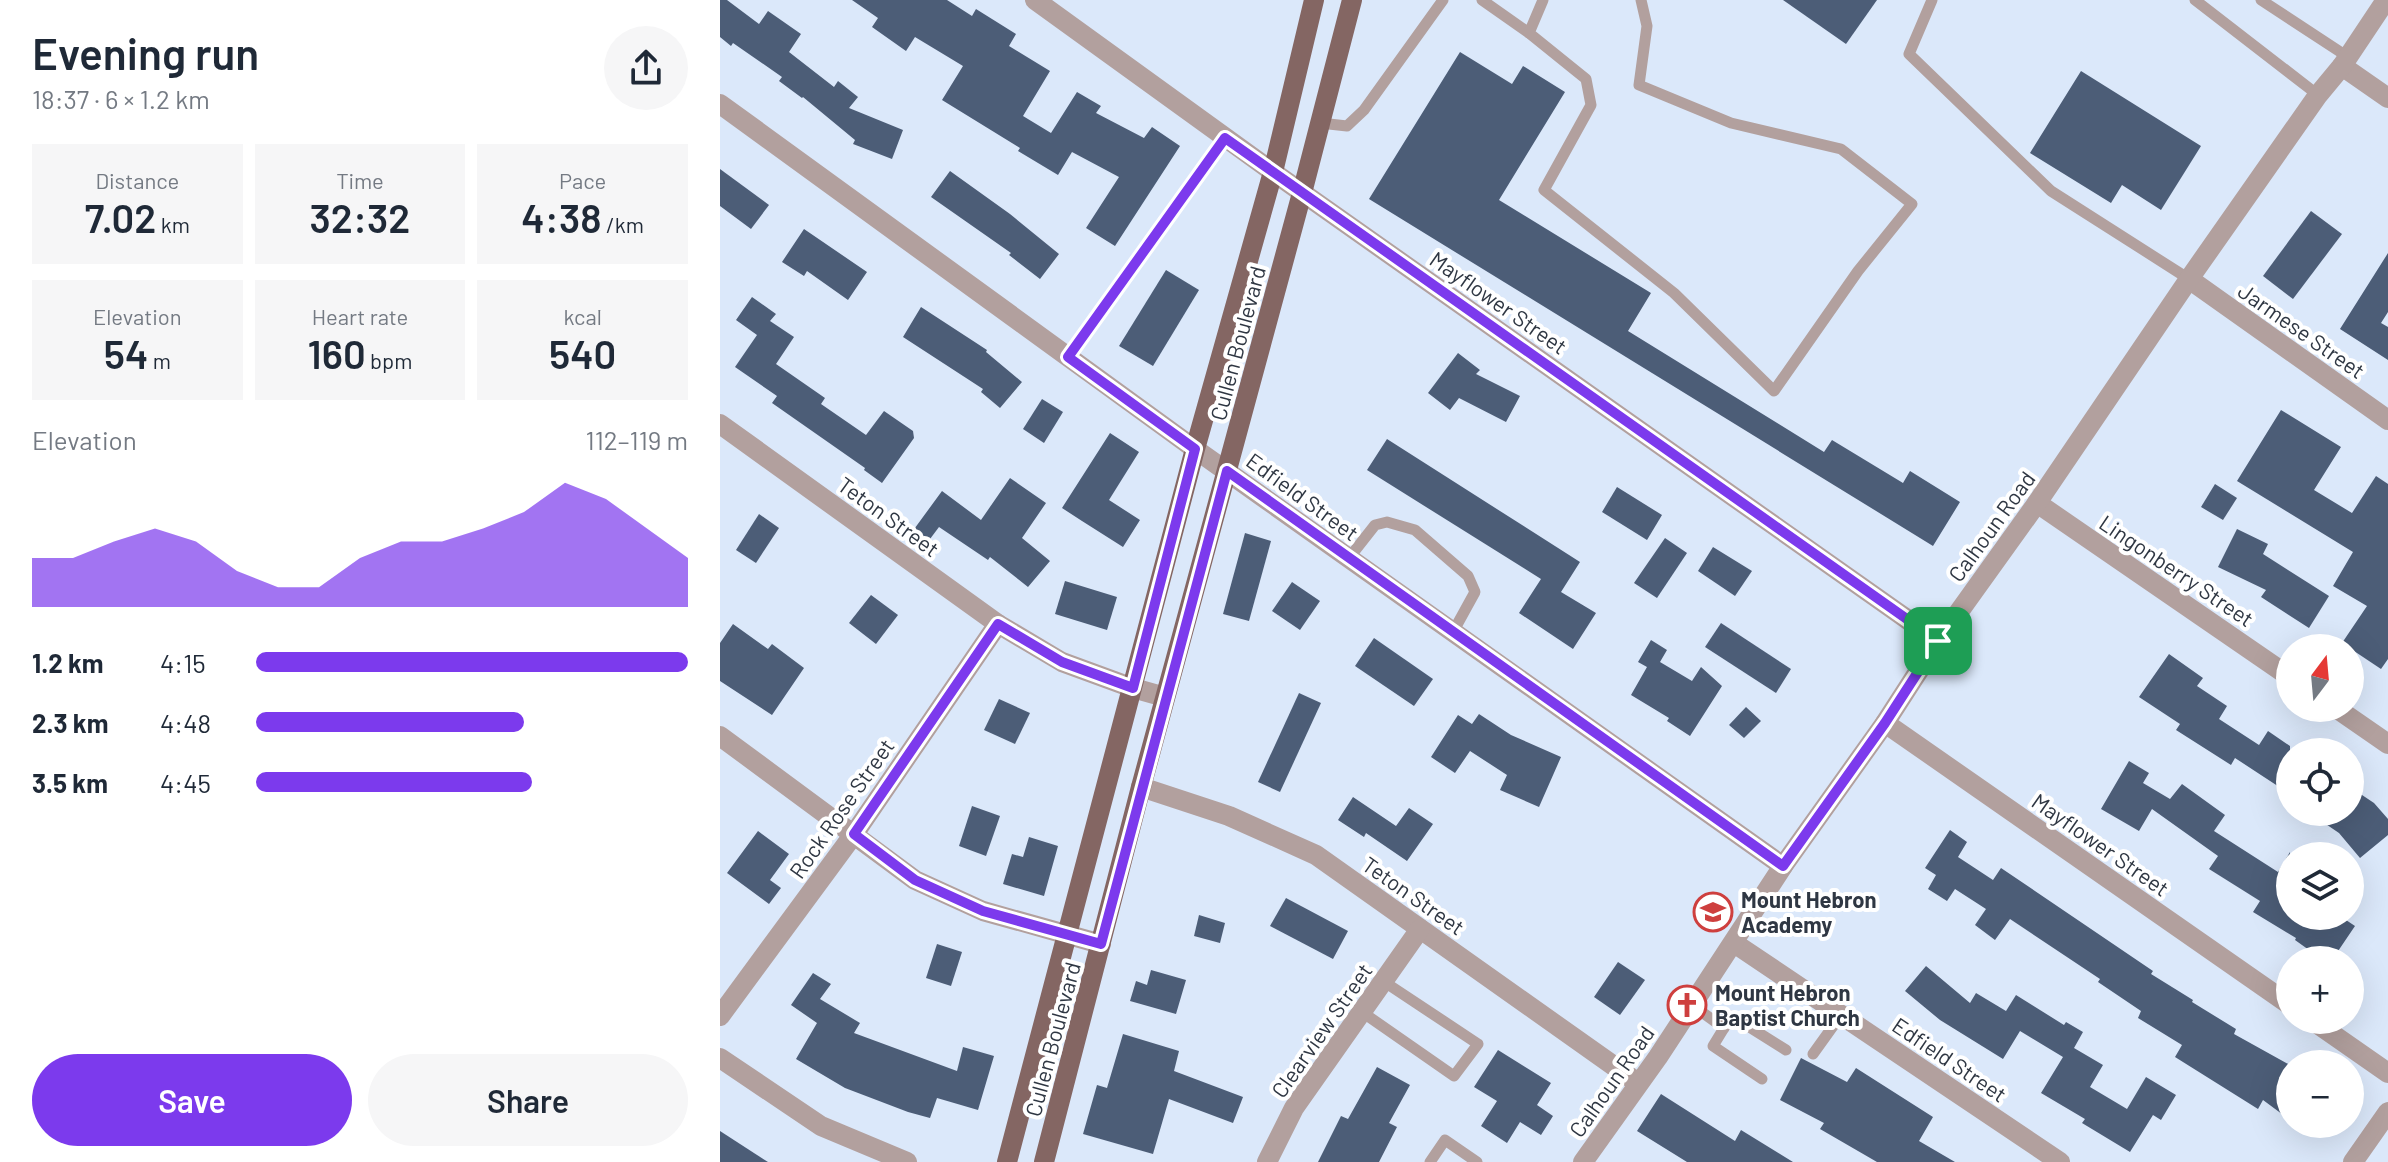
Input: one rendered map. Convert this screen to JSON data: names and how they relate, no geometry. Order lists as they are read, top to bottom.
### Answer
{
  "streets": {
    "main road": ["Cullen Boulevard"],
    "street": [
      "Mayflower Street",
      "Jarmese Street",
      "Edfield Street",
      "Teton Street",
      "Calhoun Road",
      "Lingonberry Street",
      "Rock Rose Street",
      "Clearview Street"
    ]
  },
  "crossings": [
    ["Mayflower Street", "Cullen Boulevard"],
    ["Mayflower Street", "Calhoun Road"],
    ["Jarmese Street", "Calhoun Road"],
    ["Cullen Boulevard", "Edfield Street"],
    ["Cullen Boulevard", "Teton Street"],
    ["Edfield Street", "Calhoun Road"],
    ["Teton Street", "Calhoun Road"],
    ["Teton Street", "Rock Rose Street"],
    ["Teton Street", "Clearview Street"],
    ["Calhoun Road", "Lingonberry Street"]
  ],
  "places": {
    "school or university": ["Mount Hebron Academy"],
    "church": ["Mount Hebron Baptist Church"]
  },
  "north": "top",
  "page": {
    "heading": ["Evening run", "18:37 · 6 × 1.2 km"],
    "stats": [
      ["Distance", "7.02 km"],
      ["Time", "32:32"],
      ["Pace", "4:38 /km"],
      ["Elevation", "54 m"],
      ["Heart rate", "160 bpm"],
      ["kcal", "540"]
    ],
    "chart": ["Elevation", "112–119 m"],
    "list": [
      {
        "name": "1.2 km",
        "note": "4:15"
      },
      {
        "name": "2.3 km",
        "note": "4:48"
      },
      {
        "name": "3.5 km",
        "note": "4:45"
      }
    ],
    "map_buttons": ["+", "−"],
    "buttons": ["Save", "Share"]
  }
}
